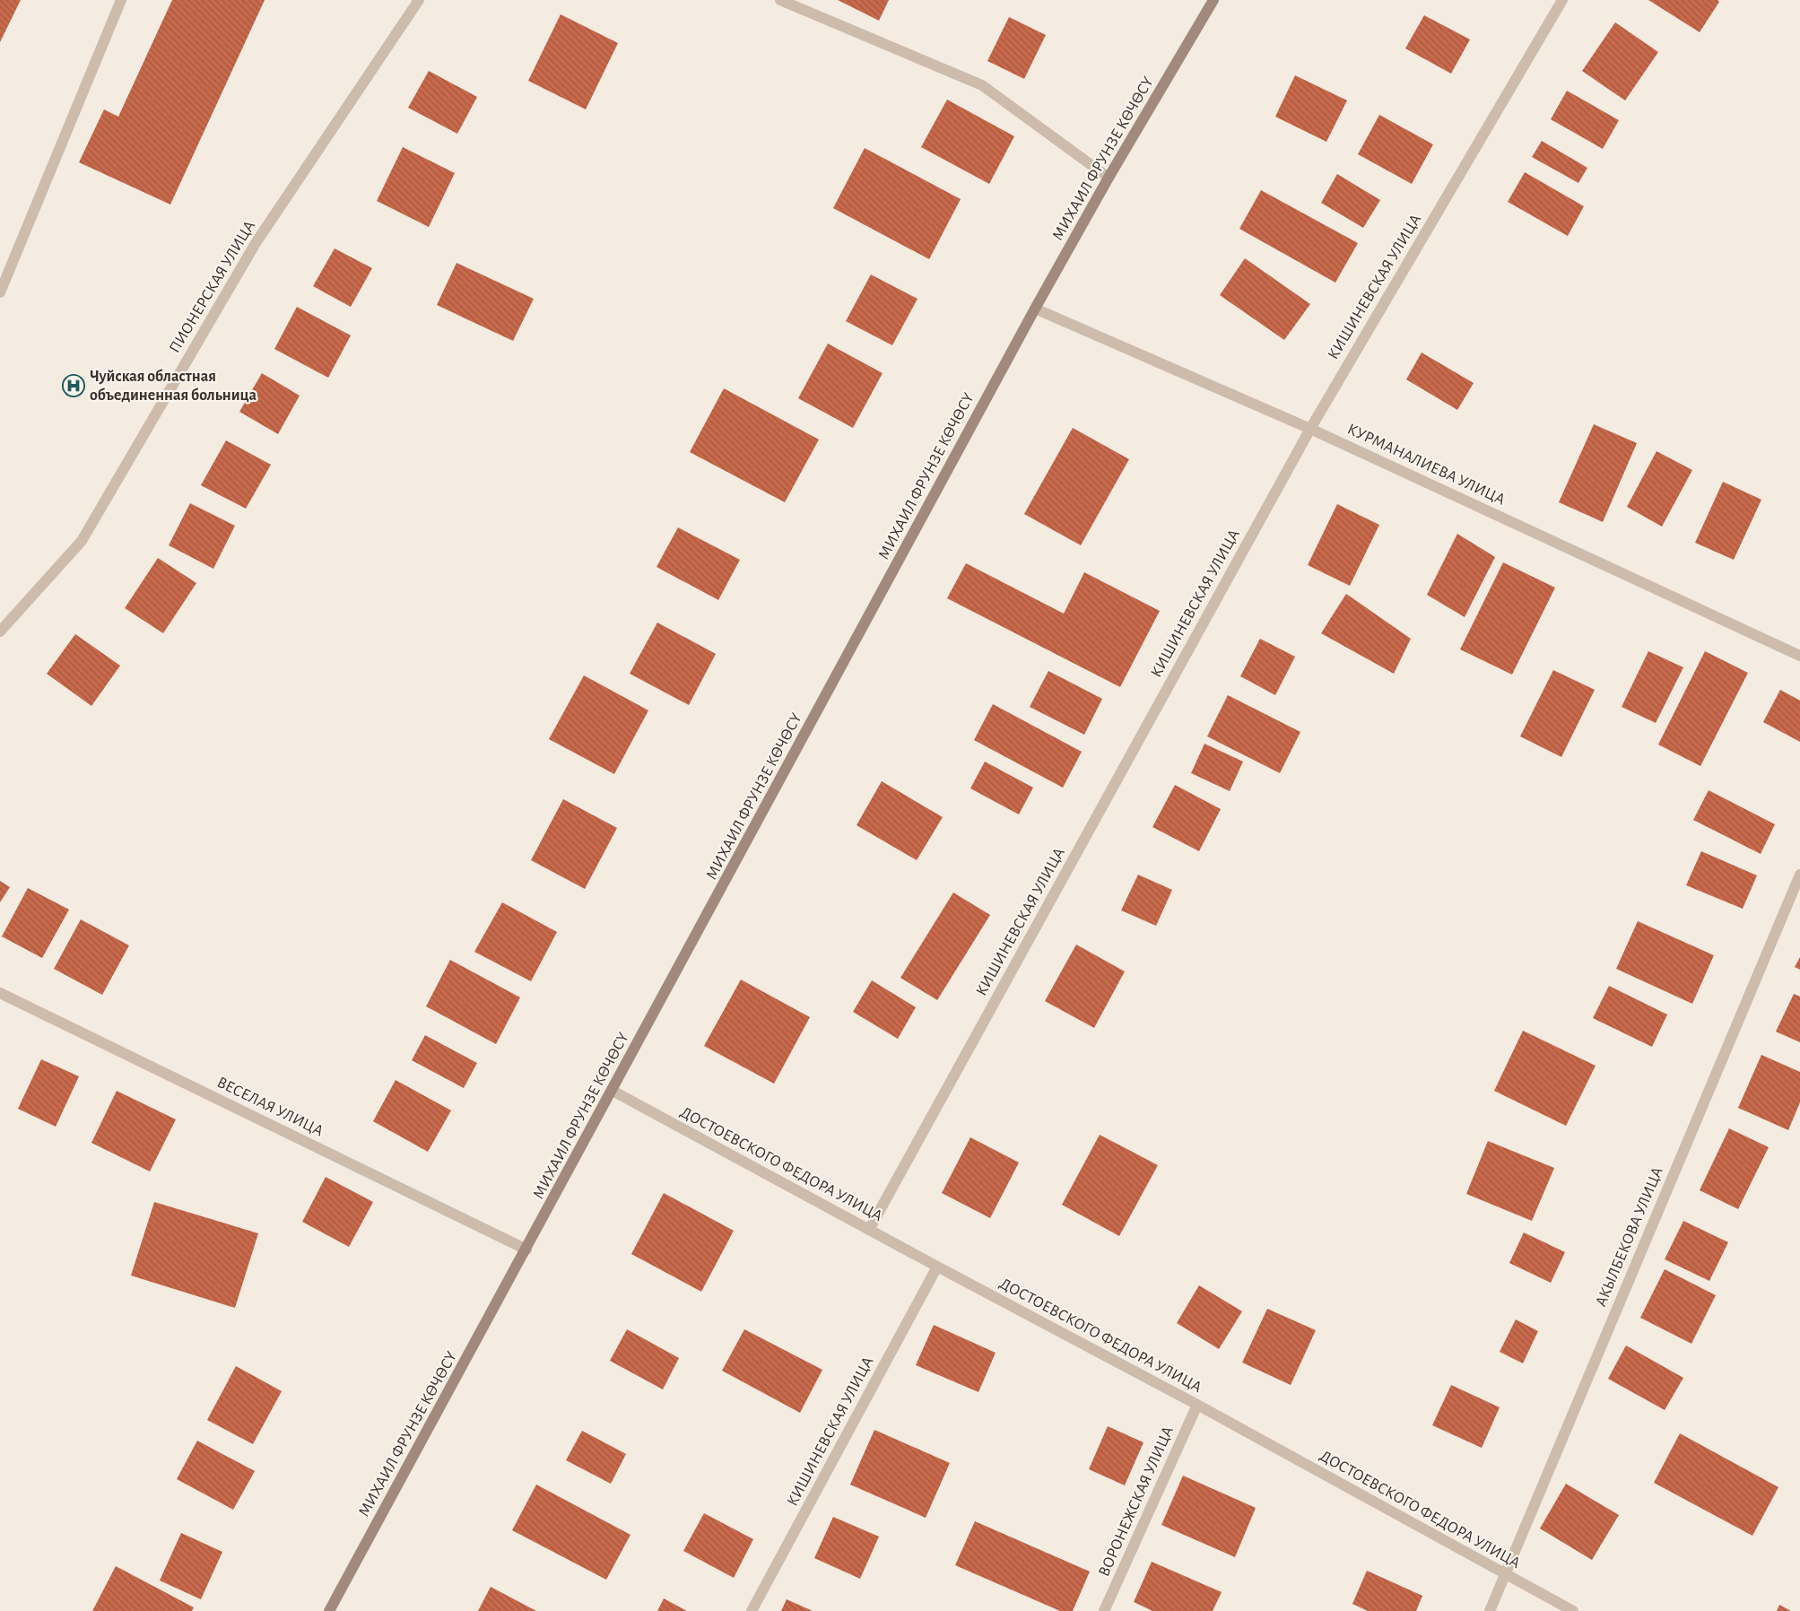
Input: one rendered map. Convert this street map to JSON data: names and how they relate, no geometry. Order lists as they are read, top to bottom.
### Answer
{
  "streets": {
    "main road": ["МИХАИЛ ФРУНЗЕ КӨЧӨСҮ"],
    "street": [
      "ПИОНЕРСКАЯ УЛИЦА",
      "КИШИНЕВСКАЯ УЛИЦА",
      "КУРМАНАЛИЕВА УЛИЦА",
      "ВЕСЕЛАЯ УЛИЦА",
      "ДОСТОЕВСКОГО ФЕДОРА УЛИЦА",
      "АКЫЛБЕКОВА УЛИЦА",
      "ВОРОНЕЖСКАЯ УЛИЦА"
    ]
  },
  "crossings": [
    ["МИХАИЛ ФРУНЗЕ КӨЧӨСҮ", "КУРМАНАЛИЕВА УЛИЦА"],
    ["МИХАИЛ ФРУНЗЕ КӨЧӨСҮ", "ВЕСЕЛАЯ УЛИЦА"],
    ["МИХАИЛ ФРУНЗЕ КӨЧӨСҮ", "ДОСТОЕВСКОГО ФЕДОРА УЛИЦА"],
    ["КИШИНЕВСКАЯ УЛИЦА", "КУРМАНАЛИЕВА УЛИЦА"],
    ["КИШИНЕВСКАЯ УЛИЦА", "ДОСТОЕВСКОГО ФЕДОРА УЛИЦА"],
    ["ДОСТОЕВСКОГО ФЕДОРА УЛИЦА", "АКЫЛБЕКОВА УЛИЦА"],
    ["ДОСТОЕВСКОГО ФЕДОРА УЛИЦА", "ВОРОНЕЖСКАЯ УЛИЦА"]
  ],
  "places": {
    "hospital": ["Чуйская областная объединенная больница"]
  }
}
